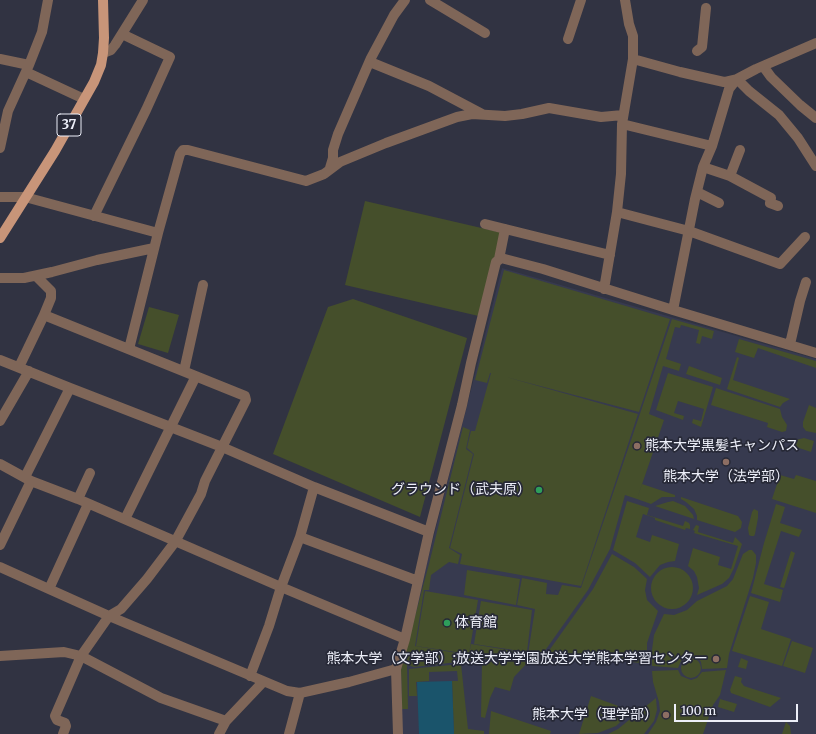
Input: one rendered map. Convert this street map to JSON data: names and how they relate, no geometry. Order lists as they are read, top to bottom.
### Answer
{
  "streets": {
    "main road": ["37"]
  },
  "places": [
    "熊本大学黒髪キャンパス",
    "熊本大学（法学部）",
    "グラウンド（武夫原）",
    "体育館",
    "熊本大学（文学部）;放送大学学園放送大学熊本学習センター",
    "熊本大学（理学部）"
  ],
  "scale_bar": "100 m"
}
